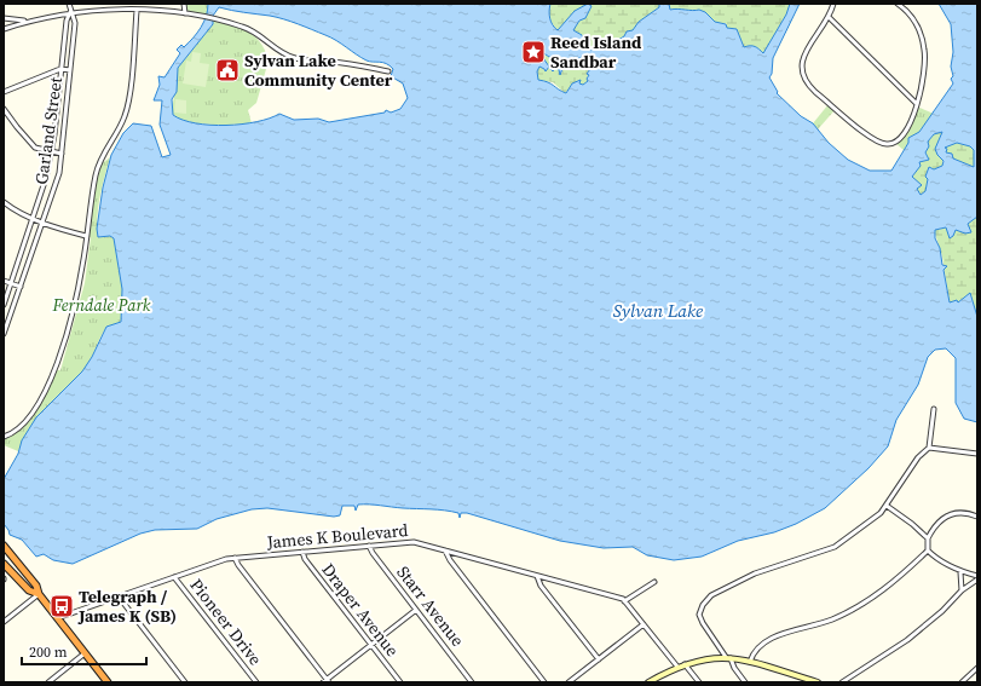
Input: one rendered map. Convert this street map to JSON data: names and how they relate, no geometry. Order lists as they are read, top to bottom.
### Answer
{
  "streets": {
    "street": [
      "Garland Street",
      "James K Boulevard",
      "Starr Avenue",
      "Draper Avenue",
      "Pioneer Drive"
    ]
  },
  "crossings": [
    ["James K Boulevard", "Starr Avenue"],
    ["James K Boulevard", "Draper Avenue"],
    ["James K Boulevard", "Pioneer Drive"]
  ],
  "water": ["Sylvan Lake"],
  "parks": ["Ferndale Park"],
  "places": {
    "place": ["Reed Island Sandbar"],
    "public building": ["Sylvan Lake Community Center"],
    "bus stop": ["Telegraph / James K (SB)"]
  },
  "scale_bar": "200 m"
}
